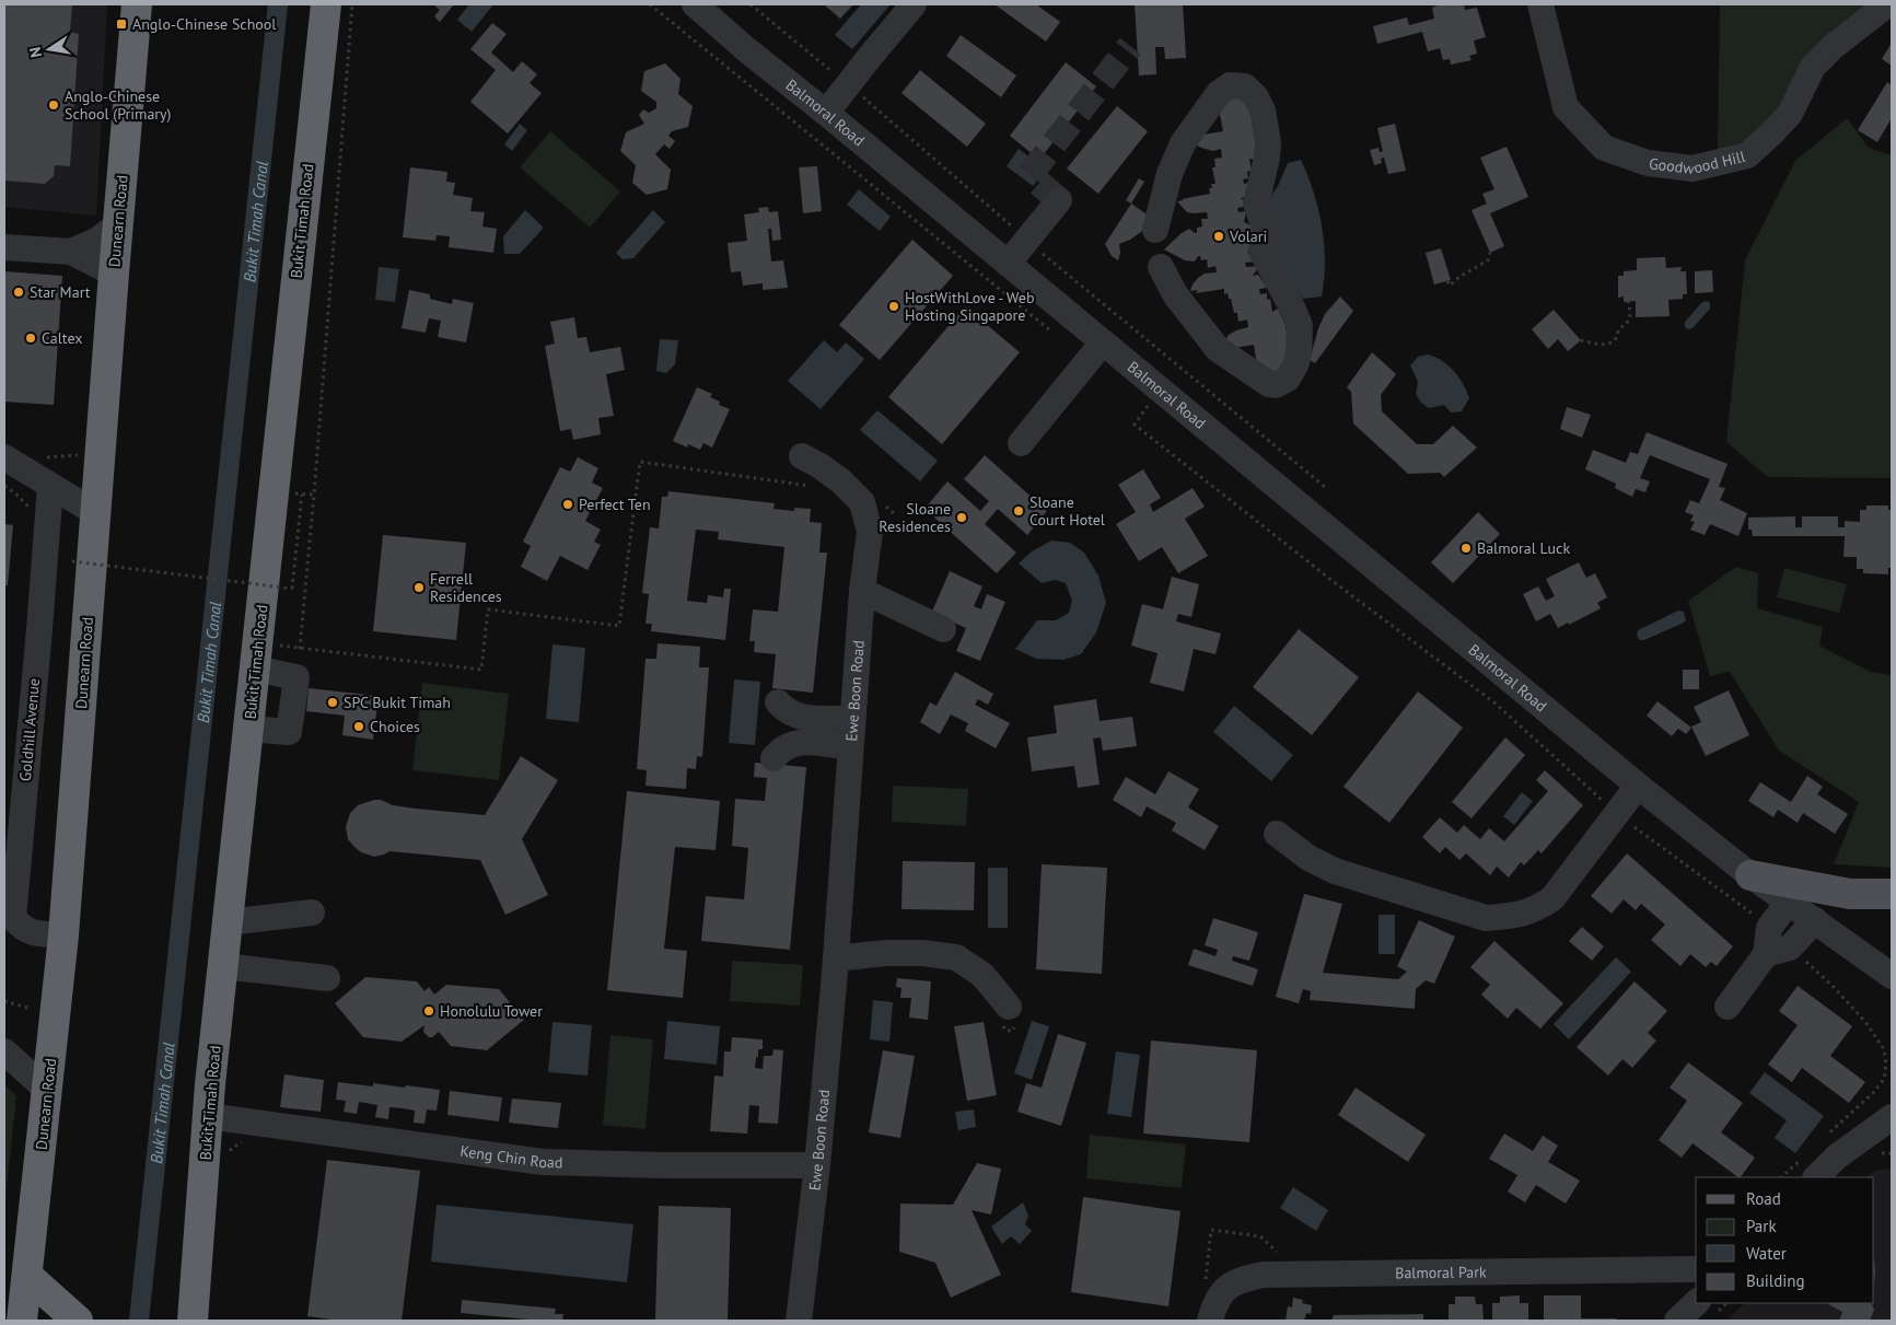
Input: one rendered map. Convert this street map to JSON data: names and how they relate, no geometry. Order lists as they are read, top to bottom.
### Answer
{
  "streets": {
    "highway": ["Dunearn Road", "Bukit Timah Road"],
    "street": [
      "Balmoral Road",
      "Goodwood Hill",
      "Ewe Boon Road",
      "Goldhill Avenue",
      "Keng Chin Road",
      "Balmoral Park"
    ]
  },
  "crossings": [
    ["Dunearn Road", "Goldhill Avenue"],
    ["Bukit Timah Road", "Keng Chin Road"],
    ["Ewe Boon Road", "Keng Chin Road"]
  ],
  "water": ["Bukit Timah Canal"],
  "places": {
    "transit": ["Anglo-Chinese School"],
    "other": [
      "Anglo-Chinese School (Primary)",
      "Volari",
      "Star Mart",
      "HostWithLove - Web Hosting Singapore",
      "Caltex",
      "Perfect Ten",
      "Sloane Court Hotel",
      "Sloane Residences",
      "Balmoral Luck",
      "Ferrell Residences",
      "SPC Bukit Timah",
      "Choices",
      "Honolulu Tower"
    ]
  },
  "legend": [
    "Road",
    "Park",
    "Water",
    "Building"
  ],
  "north": "left"
}
